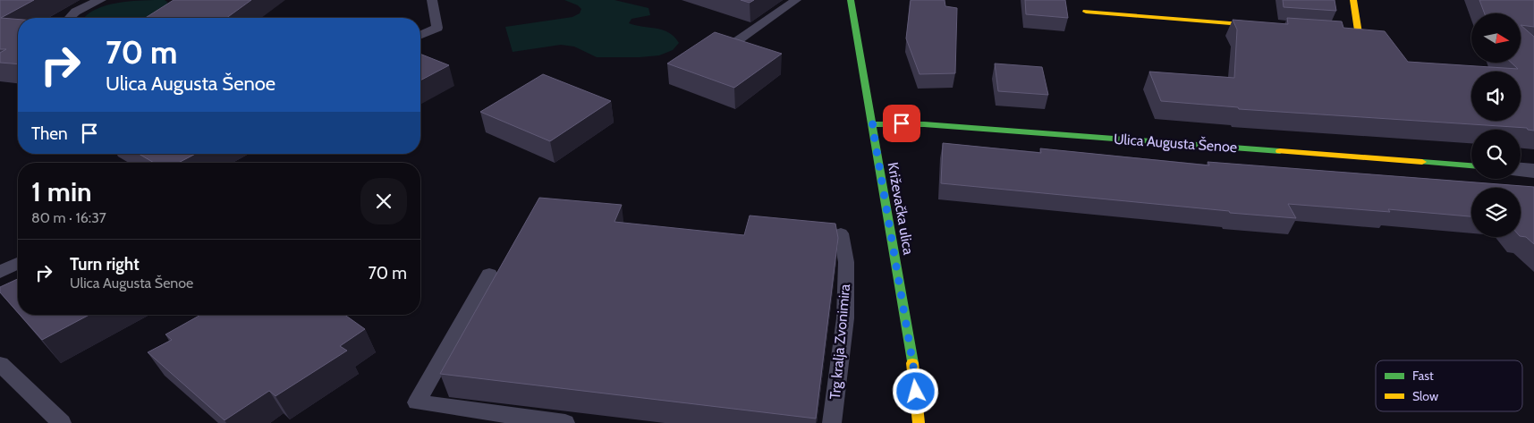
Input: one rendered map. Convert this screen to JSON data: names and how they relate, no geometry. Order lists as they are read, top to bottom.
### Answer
{
  "streets": {
    "street": ["Ulica Augusta Šenoe", "Križevačka ulica"],
    "lane": ["Trg kralja Zvonimira"]
  },
  "crossings": [
    ["Ulica Augusta Šenoe", "Križevačka ulica"]
  ],
  "legend": ["Fast", "Slow"],
  "north": "right",
  "page": {
    "turn": ["70 m", "Ulica Augusta Šenoe"],
    "then": "Then",
    "heading": ["1 min", "80 m · 16:37"],
    "list": [
      {
        "name": "Turn right",
        "note": "Ulica Augusta Šenoe",
        "value": "70 m"
      }
    ]
  }
}
